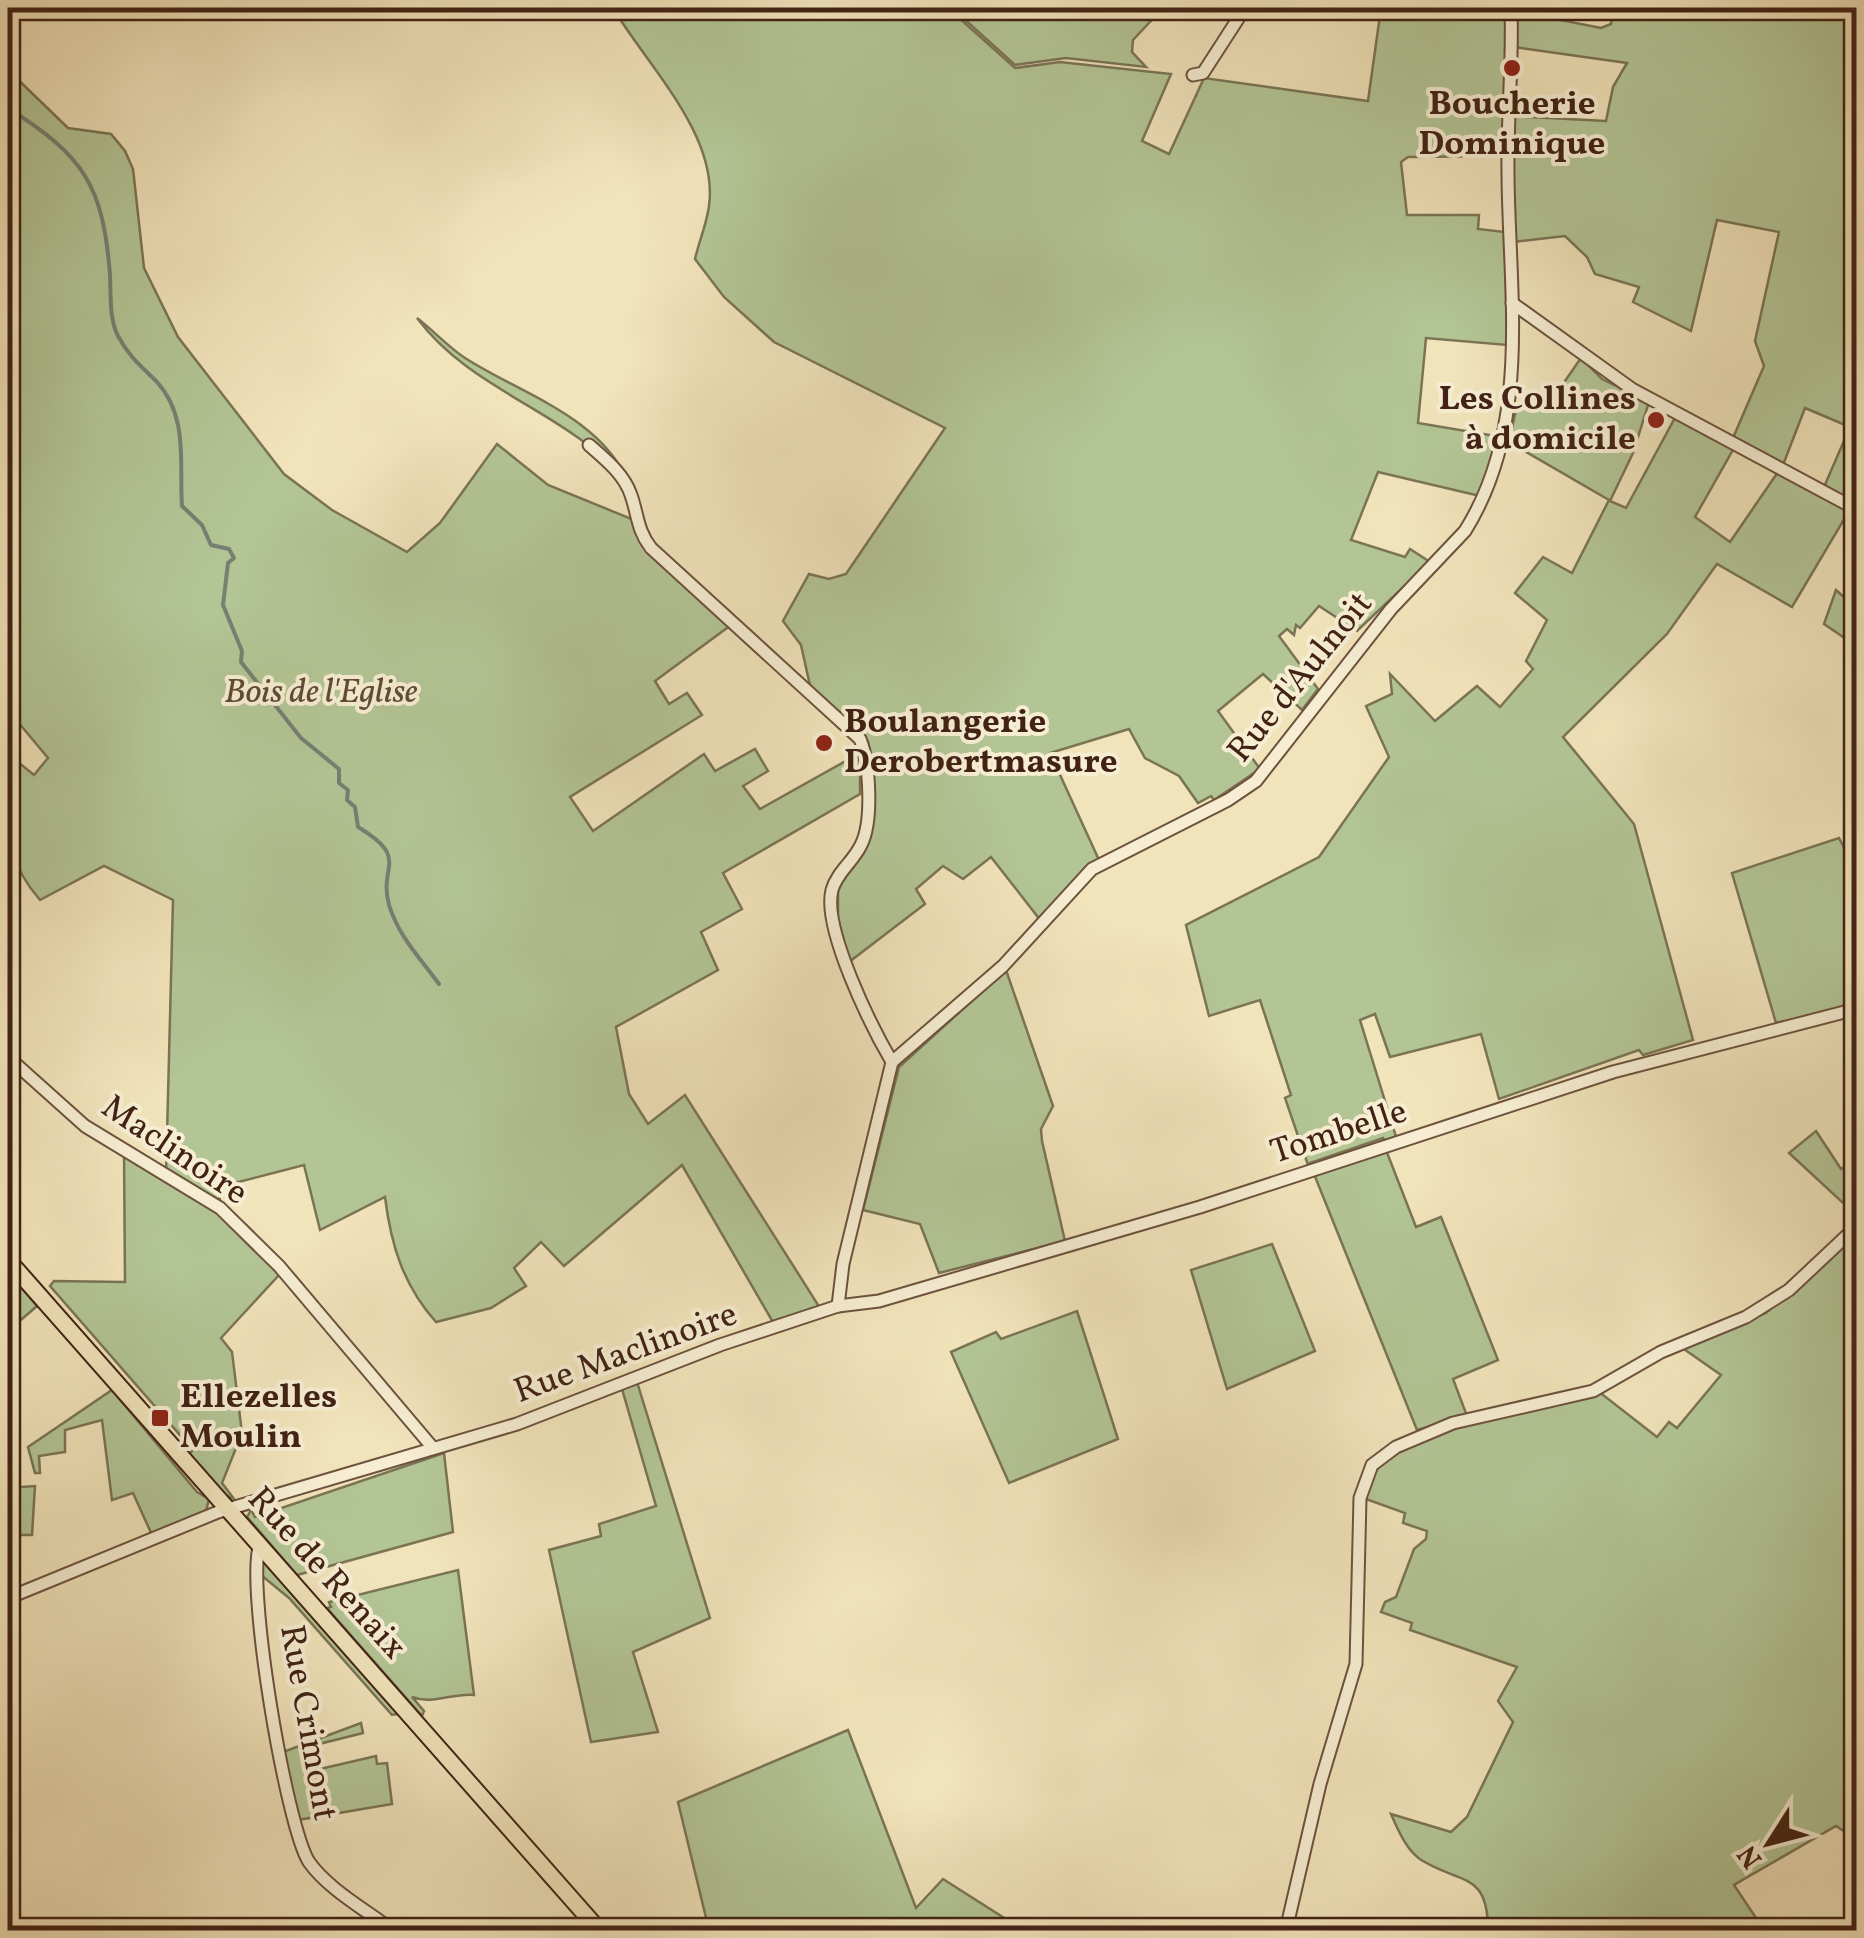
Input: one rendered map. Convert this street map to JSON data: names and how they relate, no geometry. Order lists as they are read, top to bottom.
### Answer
{
  "streets": {
    "main road": ["Rue de Renaix"],
    "street": [
      "Rue d'Aulnoit",
      "Tombelle",
      "Maclinoire",
      "Rue Maclinoire",
      "Rue Crimont"
    ]
  },
  "crossings": [
    ["Tombelle", "Rue Maclinoire"],
    ["Maclinoire", "Rue Maclinoire"],
    ["Rue Maclinoire", "Rue de Renaix"],
    ["Rue de Renaix", "Rue Crimont"]
  ],
  "parks": ["Bois de l'Eglise"],
  "places": {
    "other": ["Boucherie Dominique", "Les Collines à domicile", "Boulangerie Derobertmasure"],
    "transit": ["Ellezelles Moulin"]
  },
  "north": "bottom left"
}
